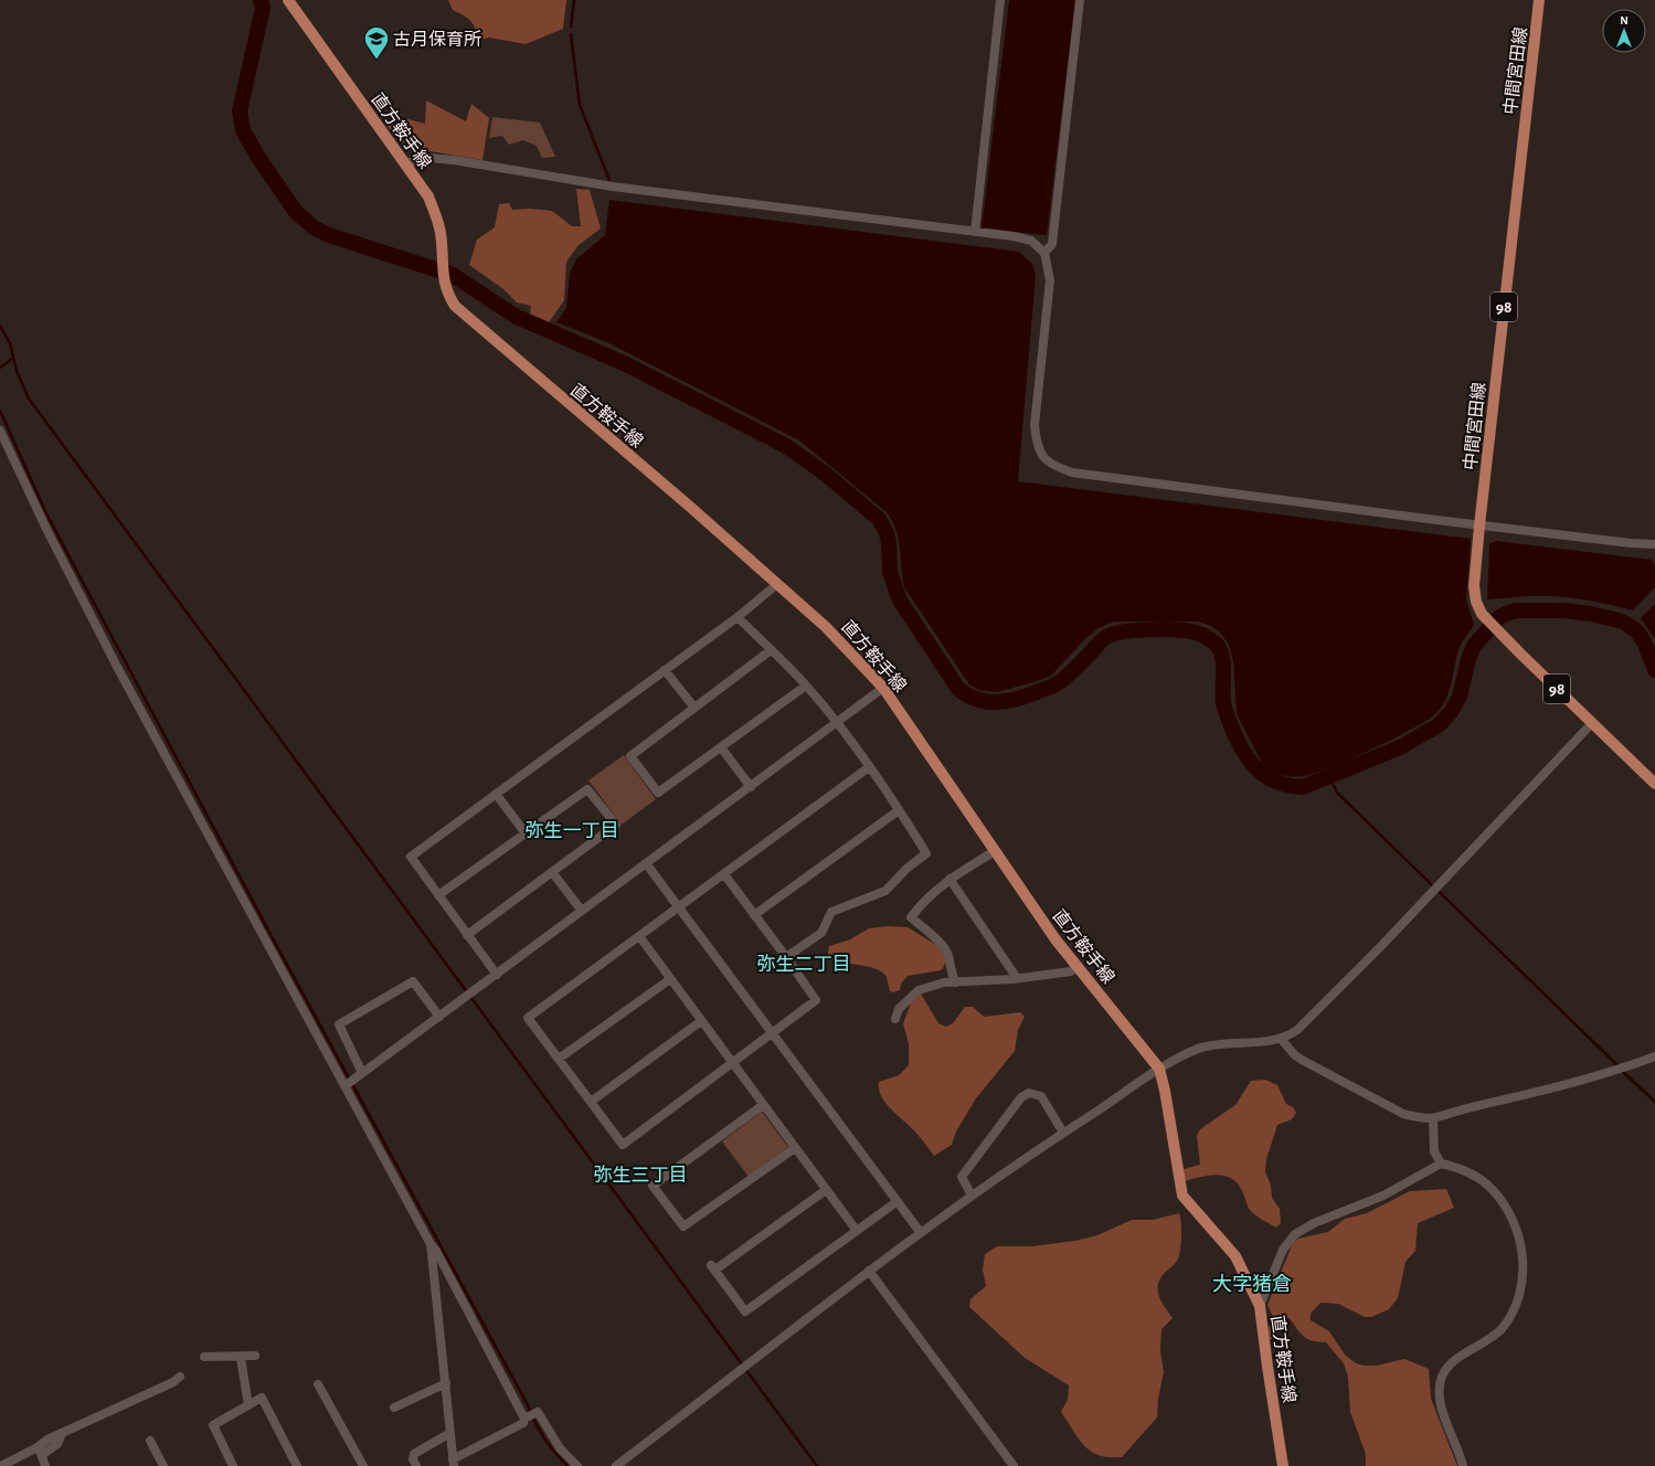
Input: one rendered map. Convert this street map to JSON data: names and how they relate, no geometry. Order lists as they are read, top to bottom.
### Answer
{
  "streets": {
    "main road": ["中間宮田線", "直方鞍手線", "98"]
  },
  "districts": [
    "弥生一丁目",
    "弥生二丁目",
    "弥生三丁目",
    "大字猪倉"
  ],
  "places": {
    "school or university": ["古月保育所"]
  },
  "north": "top"
}
